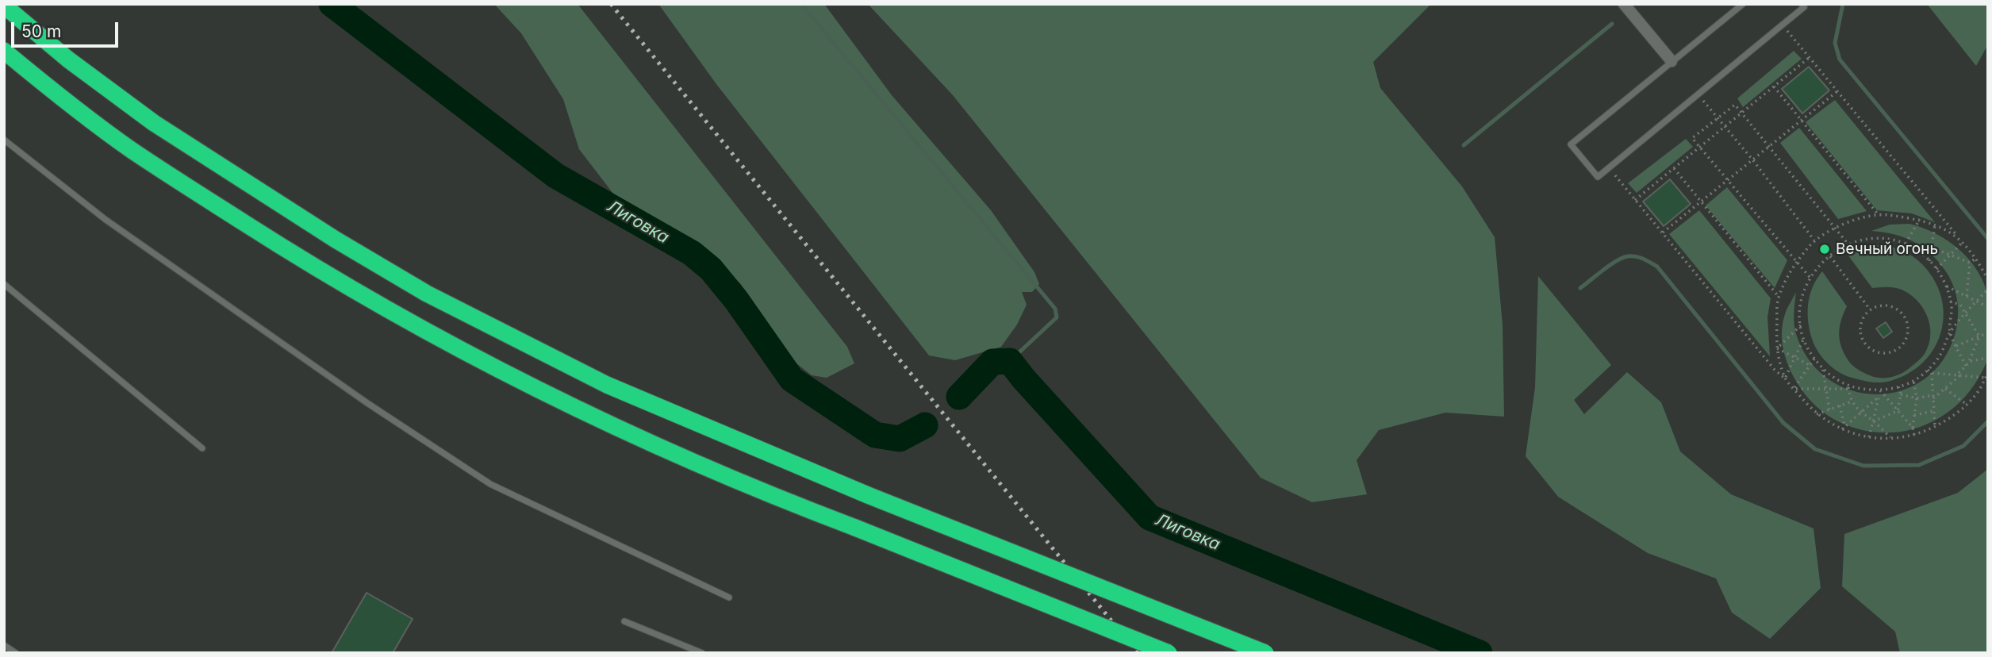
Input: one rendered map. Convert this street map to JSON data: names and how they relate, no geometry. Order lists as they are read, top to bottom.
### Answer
{
  "water": ["Лиговка"],
  "places": ["Вечный огонь"],
  "scale_bar": "50 m"
}
